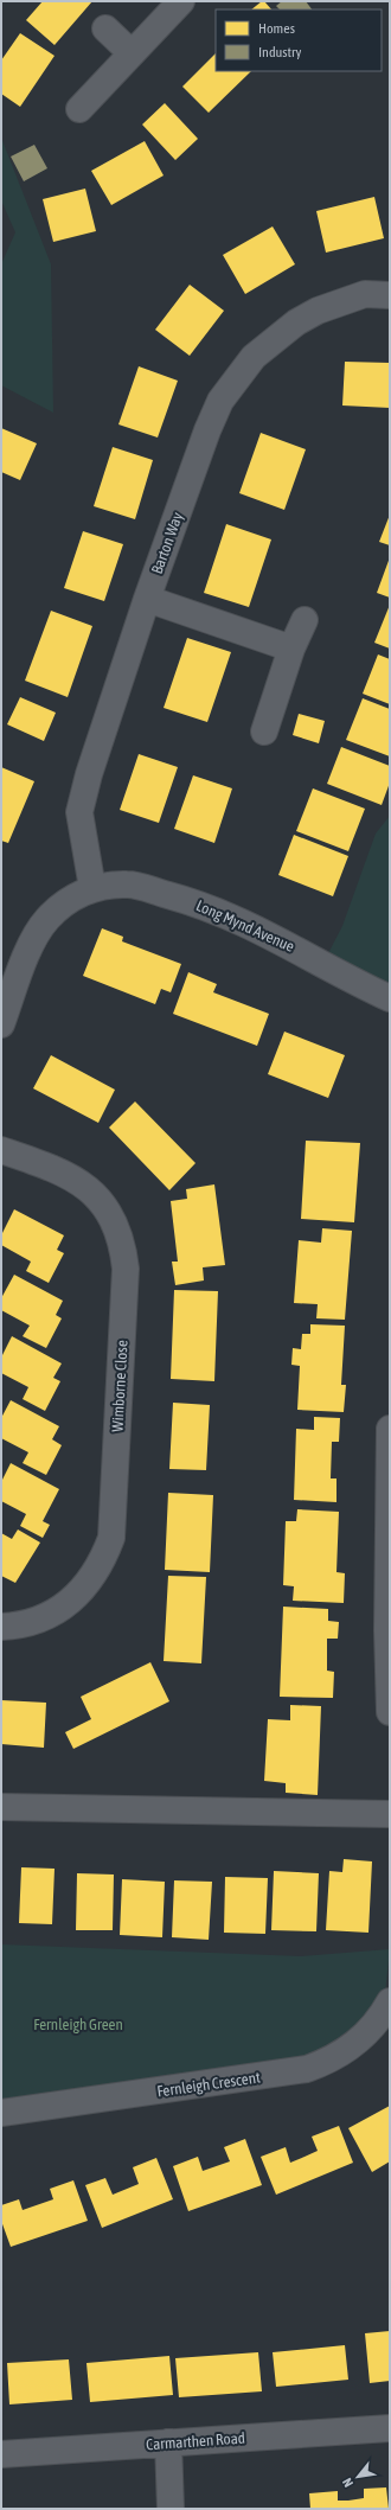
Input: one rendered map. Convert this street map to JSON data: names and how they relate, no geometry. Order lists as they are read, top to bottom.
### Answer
{
  "streets": {
    "street": [
      "Barton Way",
      "Long Mynd Avenue",
      "Wimborne Close",
      "Fernleigh Crescent",
      "Carmarthen Road"
    ]
  },
  "crossings": [
    ["Barton Way", "Long Mynd Avenue"]
  ],
  "parks": ["Fernleigh Green"],
  "legend": ["Homes", "Industry"],
  "north": "bottom left"
}
